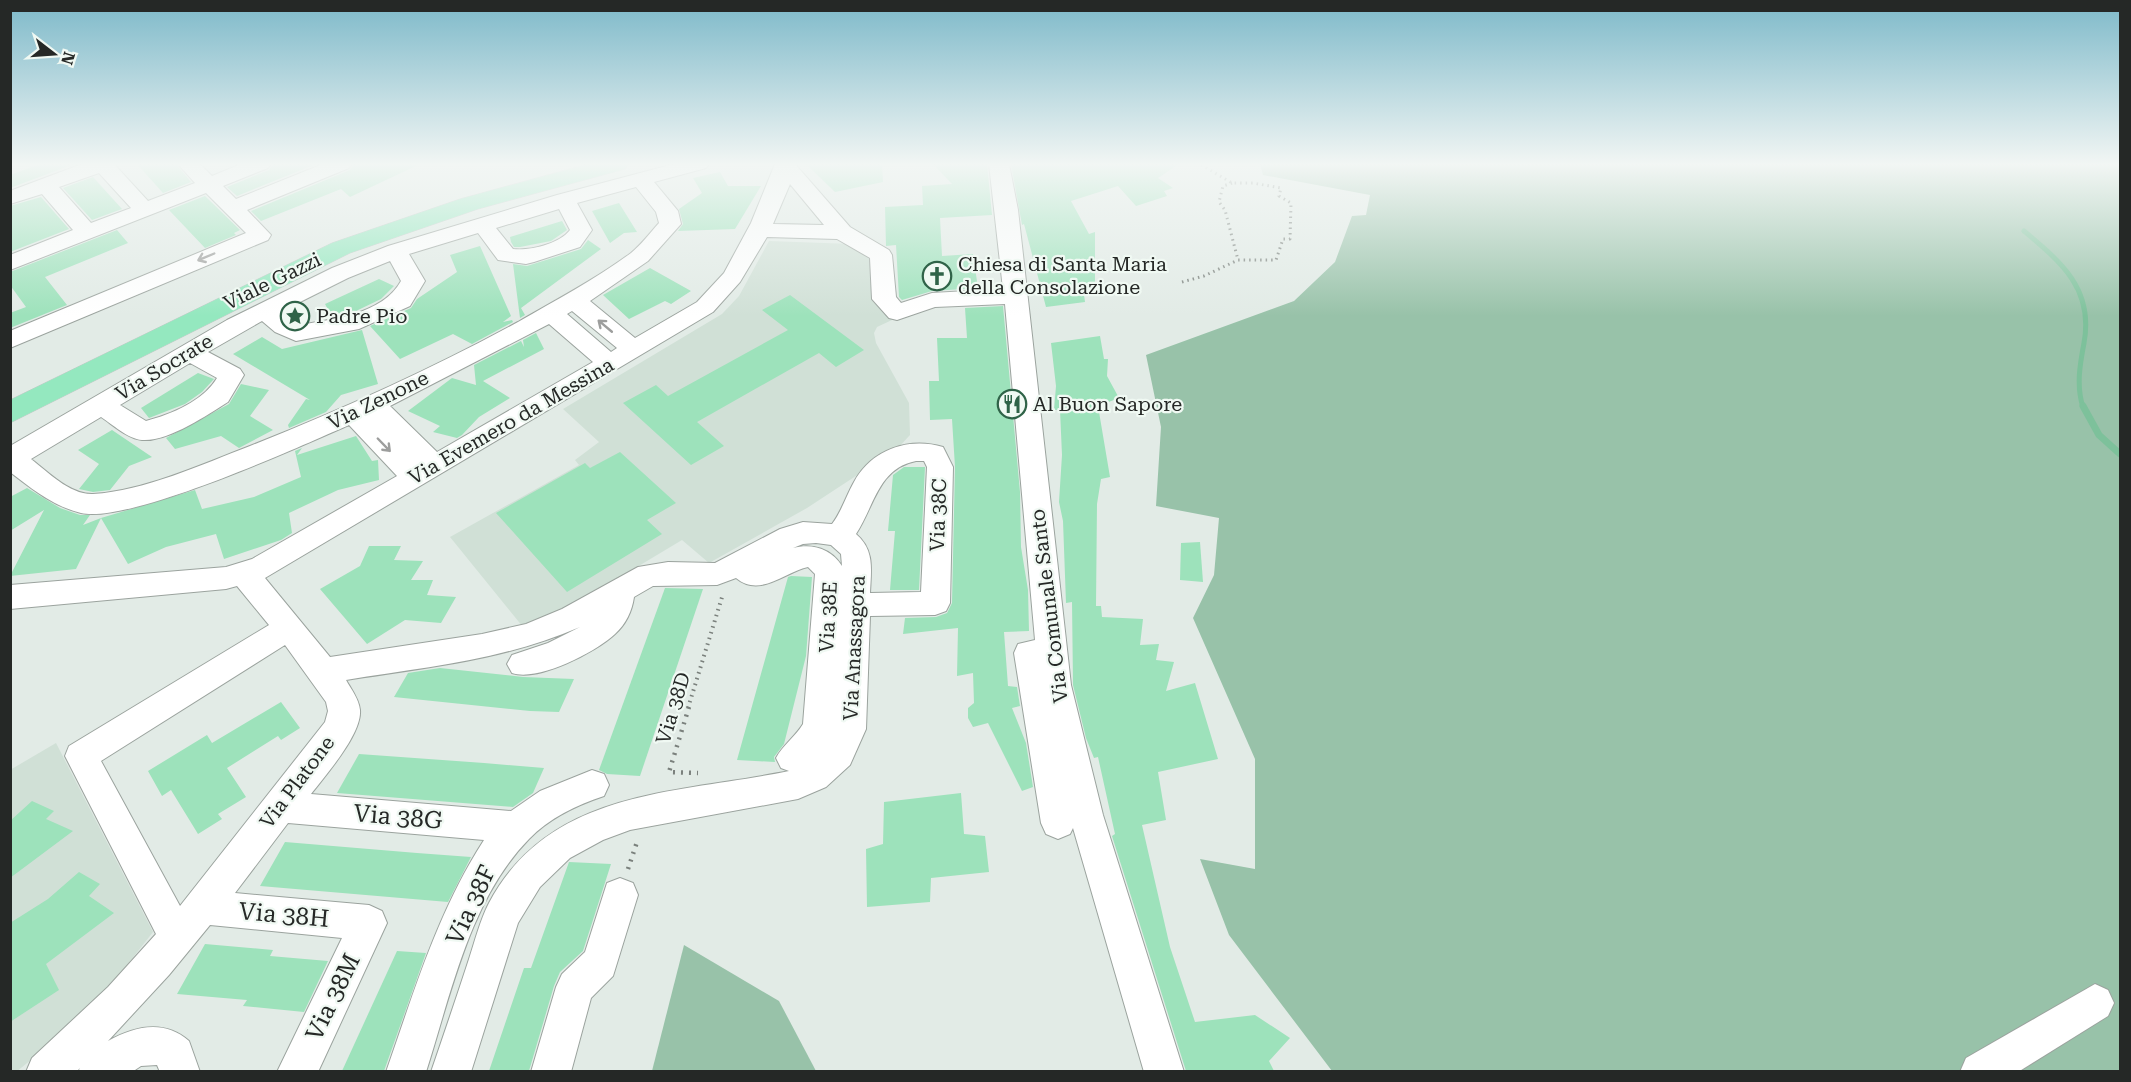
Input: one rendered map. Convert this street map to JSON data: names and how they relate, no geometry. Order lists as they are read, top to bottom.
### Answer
{
  "streets": {
    "main road": ["Viale Gazzi"],
    "street": [
      "Via Socrate",
      "Via Zenone",
      "Via Evemero da Messina",
      "Via 38C",
      "Via Comunale Santo",
      "Via 38E",
      "Via Anassagora",
      "Via Platone",
      "Via 38G",
      "Via 38F",
      "Via 38H",
      "Via 38M"
    ],
    "path": ["Via 38D"]
  },
  "crossings": [
    ["Via Socrate", "Via Zenone"],
    ["Via Evemero da Messina", "Via Platone"],
    ["Via 38C", "Via Anassagora"],
    ["Via 38E", "Via 38D"],
    ["Via Platone", "Via 38G"],
    ["Via Platone", "Via 38H"],
    ["Via 38G", "Via 38F"],
    ["Via 38H", "Via 38M"]
  ],
  "places": {
    "church": ["Chiesa di Santa Maria della Consolazione"],
    "place": ["Padre Pio"],
    "restaurant": ["Al Buon Sapore"]
  },
  "north": "right"
}
